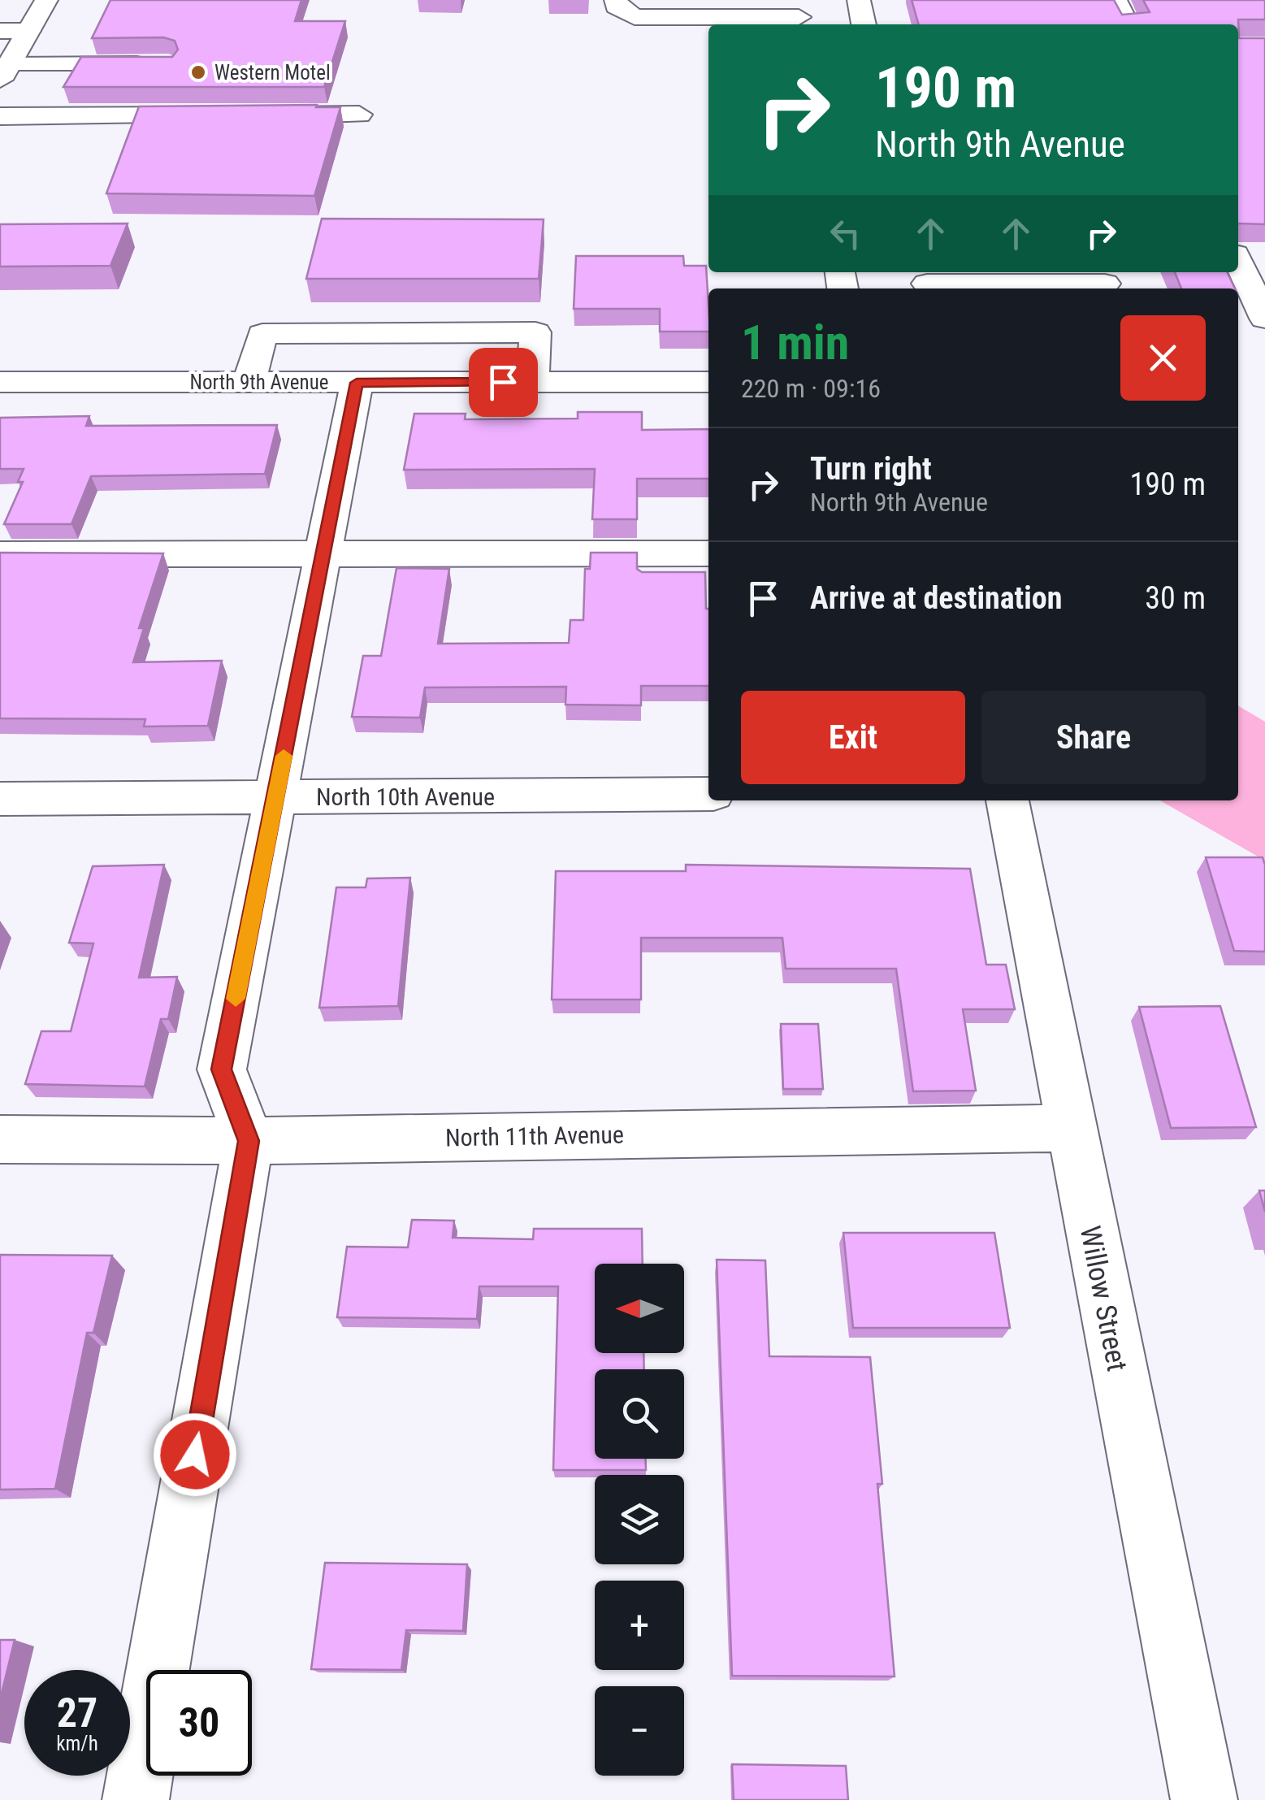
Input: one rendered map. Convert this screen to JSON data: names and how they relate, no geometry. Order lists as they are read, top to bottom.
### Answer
{
  "streets": {
    "street": [
      "North 9th Avenue",
      "North 10th Avenue",
      "North 11th Avenue",
      "Willow Street"
    ]
  },
  "crossings": [
    ["North 11th Avenue", "Willow Street"]
  ],
  "places": ["Western Motel"],
  "north": "left",
  "page": {
    "turn": ["190 m", "North 9th Avenue"],
    "heading": ["1 min", "220 m · 09:16"],
    "list": [
      {
        "name": "Turn right",
        "note": "North 9th Avenue",
        "value": "190 m"
      },
      {
        "name": "Arrive at destination",
        "value": "30 m"
      }
    ],
    "buttons": ["Exit", "Share"],
    "map_buttons": ["+", "−"],
    "speed": "27 km/h",
    "limit": "30"
  }
}
